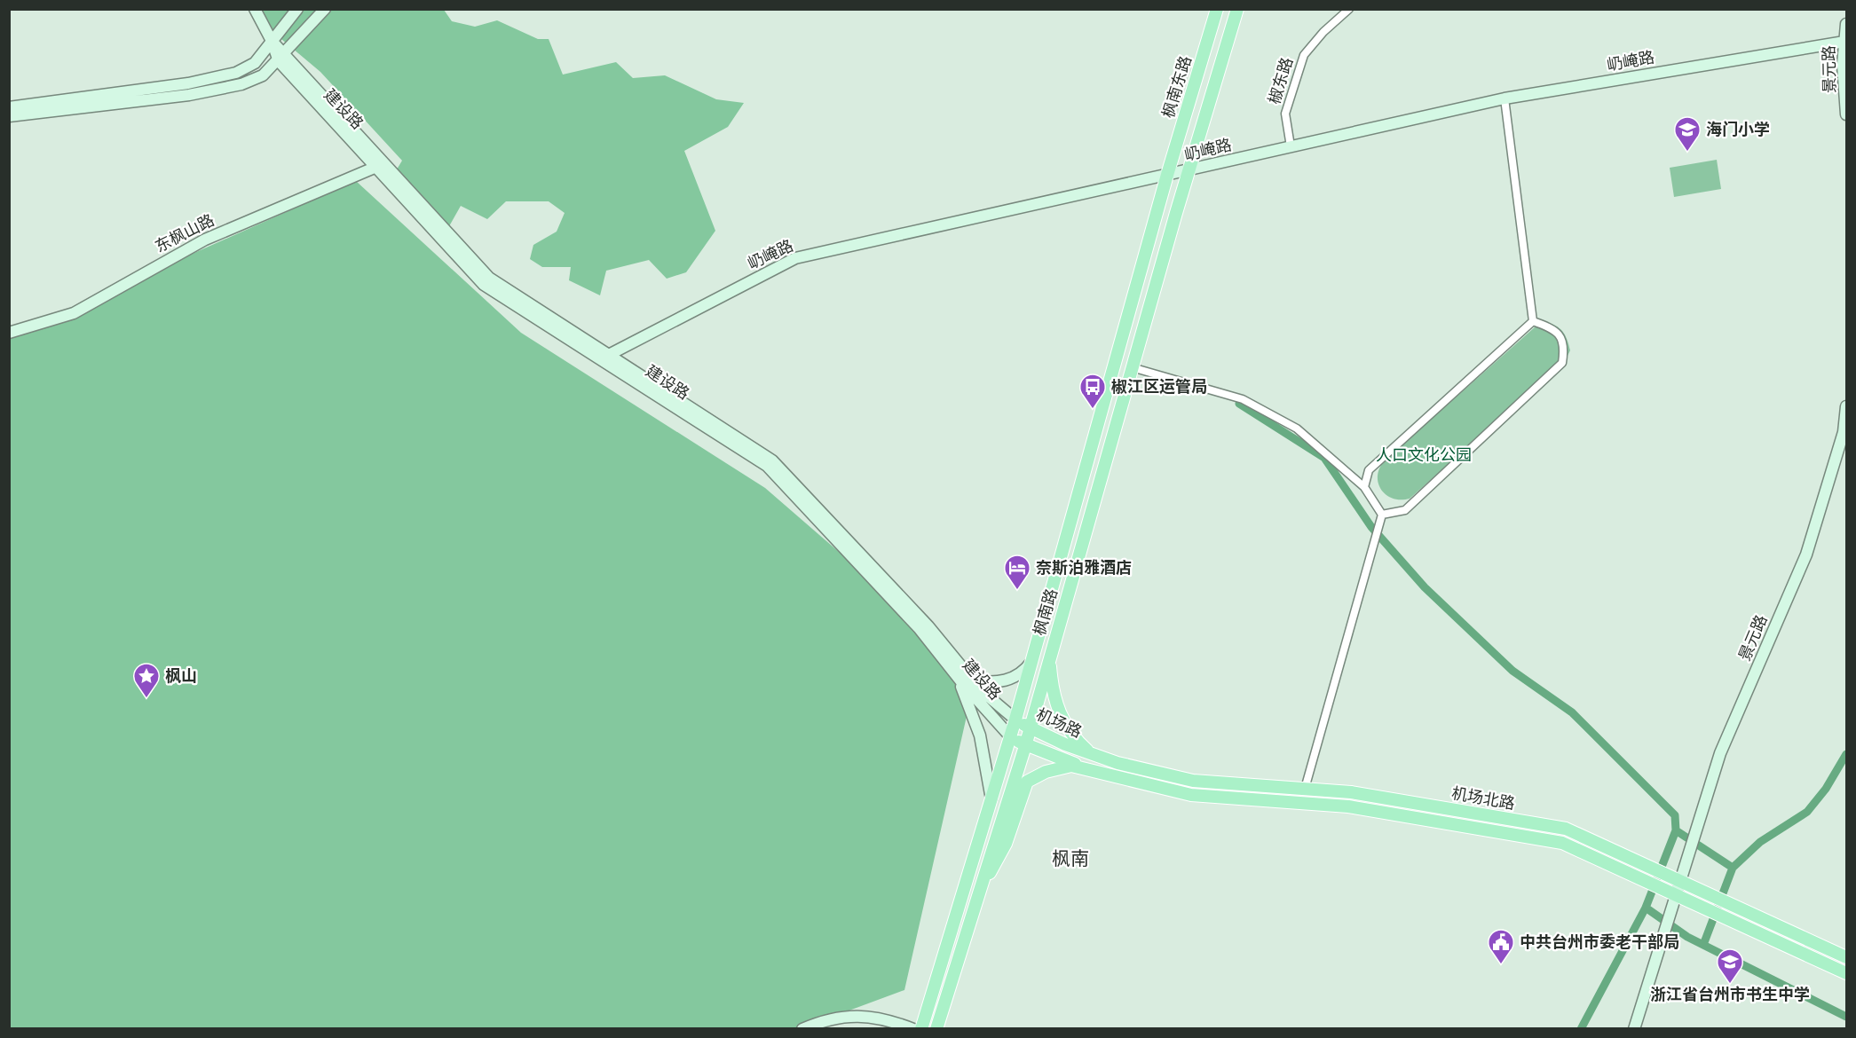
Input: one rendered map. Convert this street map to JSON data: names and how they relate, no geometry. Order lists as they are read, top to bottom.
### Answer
{
  "streets": {
    "main road": [
      "屷崦路",
      "景元路",
      "枫南东路",
      "建设路",
      "东枫山路",
      "枫南路",
      "机场路",
      "机场北路"
    ],
    "street": ["椒东路"]
  },
  "crossings": [
    ["屷崦路", "景元路"],
    ["屷崦路", "椒东路"],
    ["屷崦路", "枫南东路"],
    ["屷崦路", "建设路"],
    ["屷崦路", "枫南路"],
    ["景元路", "机场北路"],
    ["枫南东路", "枫南路"],
    ["建设路", "东枫山路"],
    ["建设路", "枫南路"],
    ["建设路", "机场路"],
    ["枫南路", "机场路"],
    ["机场路", "机场北路"]
  ],
  "districts": ["枫南"],
  "parks": ["人口文化公园"],
  "places": {
    "school or university": ["海门小学", "浙江省台州市书生中学"],
    "bus stop": ["椒江区运管局"],
    "hotel": ["奈斯泊雅酒店"],
    "place": ["枫山"],
    "public building": ["中共台州市委老干部局"]
  }
}
